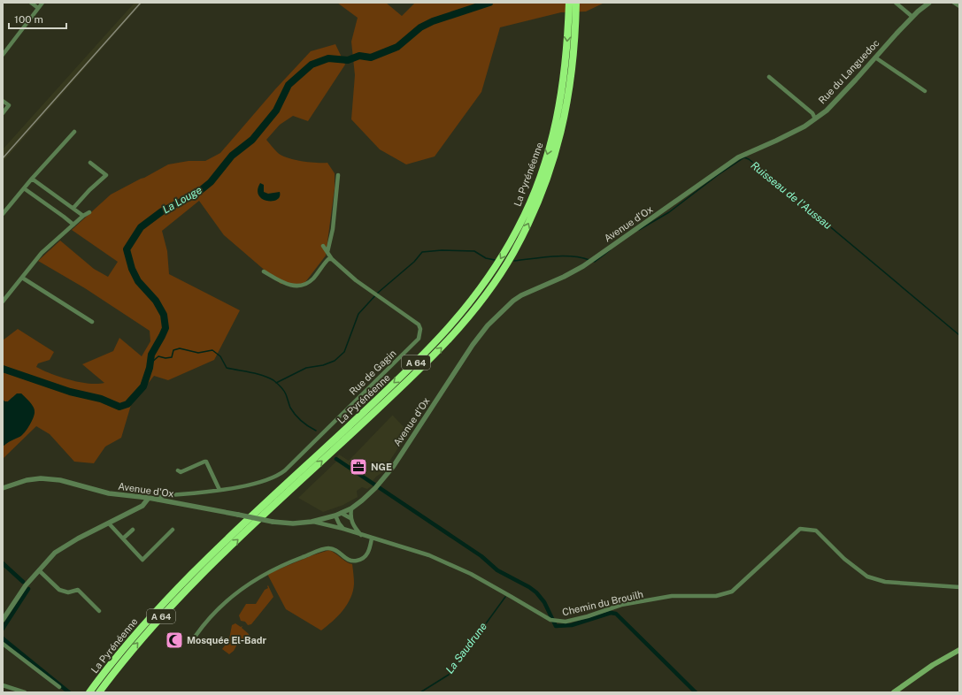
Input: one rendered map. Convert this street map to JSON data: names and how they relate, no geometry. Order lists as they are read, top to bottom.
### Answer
{
  "streets": {
    "highway": ["La Pyrénéenne", "A 64"],
    "street": [
      "Rue du Languedoc",
      "Avenue d'Ox",
      "Rue de Gagin",
      "Chemin du Brouilh"
    ]
  },
  "crossings": [
    ["Rue du Languedoc", "Avenue d'Ox"],
    ["Avenue d'Ox", "Rue de Gagin"],
    ["Avenue d'Ox", "Chemin du Brouilh"]
  ],
  "water": ["Ruisseau de l'Aussau", "La Louge", "La Saudrune"],
  "places": {
    "office": ["NGE"],
    "mosque": ["Mosquée El-Badr"]
  },
  "scale_bar": "100 m"
}
